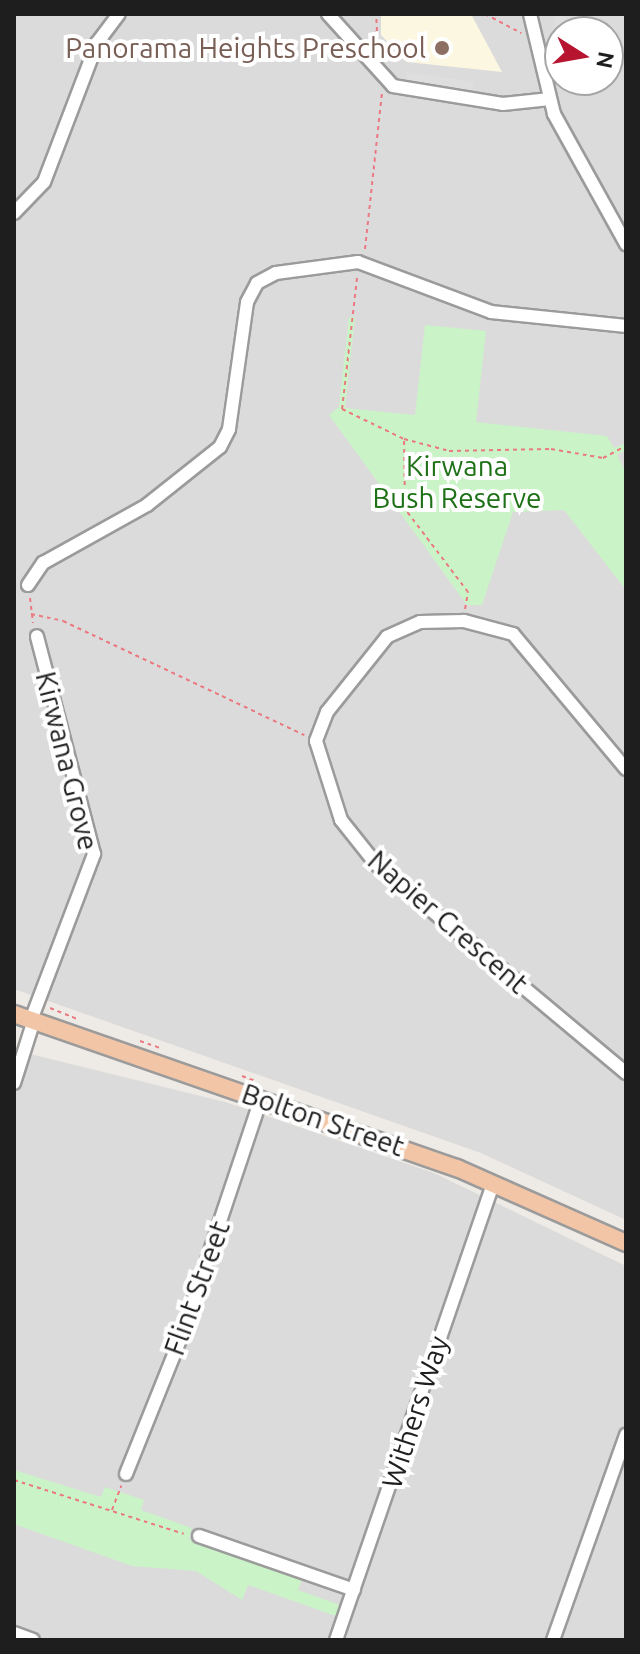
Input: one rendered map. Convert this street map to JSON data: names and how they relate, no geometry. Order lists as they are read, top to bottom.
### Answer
{
  "streets": {
    "main road": ["Bolton Street"],
    "street": [
      "Kirwana Grove",
      "Napier Crescent",
      "Flint Street",
      "Withers Way"
    ]
  },
  "crossings": [
    ["Kirwana Grove", "Bolton Street"],
    ["Bolton Street", "Flint Street"],
    ["Bolton Street", "Withers Way"]
  ],
  "parks": ["Kirwana Bush Reserve"],
  "places": ["Panorama Heights Preschool"],
  "north": "right"
}
